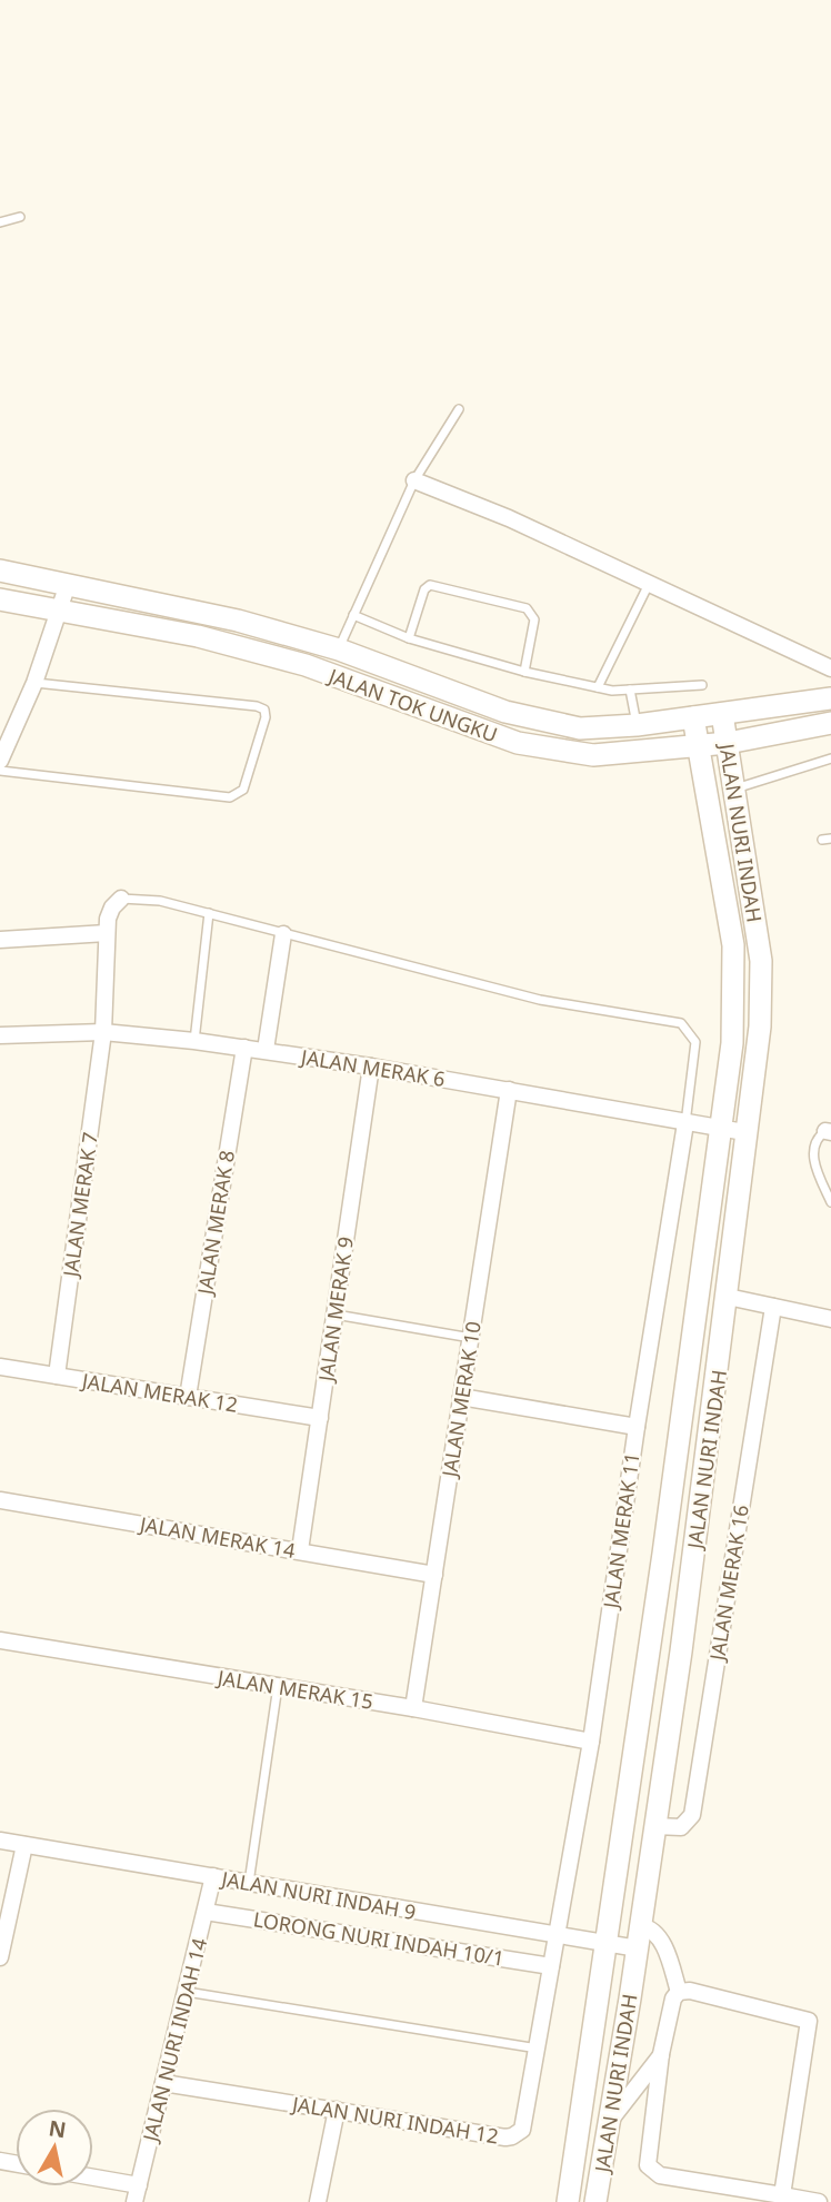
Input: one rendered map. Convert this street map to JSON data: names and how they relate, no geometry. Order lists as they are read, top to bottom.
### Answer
{
  "streets": {
    "main road": ["JALAN TOK UNGKU", "JALAN NURI INDAH"],
    "street": [
      "JALAN MERAK 6",
      "JALAN MERAK 7",
      "JALAN MERAK 8",
      "JALAN MERAK 9",
      "JALAN MERAK 12",
      "JALAN MERAK 10",
      "JALAN MERAK 11",
      "JALAN MERAK 14",
      "JALAN MERAK 16",
      "JALAN MERAK 15",
      "JALAN NURI INDAH 9",
      "LORONG NURI INDAH 10/1",
      "JALAN NURI INDAH 14",
      "JALAN NURI INDAH 12"
    ]
  },
  "crossings": [
    ["JALAN TOK UNGKU", "JALAN NURI INDAH"],
    ["JALAN NURI INDAH", "JALAN MERAK 6"],
    ["JALAN NURI INDAH", "JALAN MERAK 16"],
    ["JALAN NURI INDAH", "JALAN NURI INDAH 9"],
    ["JALAN MERAK 6", "JALAN MERAK 7"],
    ["JALAN MERAK 6", "JALAN MERAK 8"],
    ["JALAN MERAK 6", "JALAN MERAK 9"],
    ["JALAN MERAK 6", "JALAN MERAK 10"],
    ["JALAN MERAK 6", "JALAN MERAK 11"],
    ["JALAN MERAK 7", "JALAN MERAK 12"],
    ["JALAN MERAK 8", "JALAN MERAK 12"],
    ["JALAN MERAK 9", "JALAN MERAK 12"],
    ["JALAN MERAK 9", "JALAN MERAK 14"],
    ["JALAN MERAK 10", "JALAN MERAK 14"],
    ["JALAN MERAK 10", "JALAN MERAK 15"],
    ["JALAN MERAK 11", "JALAN MERAK 15"],
    ["JALAN MERAK 11", "JALAN NURI INDAH 9"],
    ["JALAN MERAK 11", "JALAN NURI INDAH 12"],
    ["JALAN NURI INDAH 9", "JALAN NURI INDAH 14"],
    ["JALAN NURI INDAH 9", "JALAN NURI INDAH 12"],
    ["LORONG NURI INDAH 10/1", "JALAN NURI INDAH 14"],
    ["LORONG NURI INDAH 10/1", "JALAN NURI INDAH 12"],
    ["JALAN NURI INDAH 14", "JALAN NURI INDAH 12"]
  ],
  "north": "top"
}
